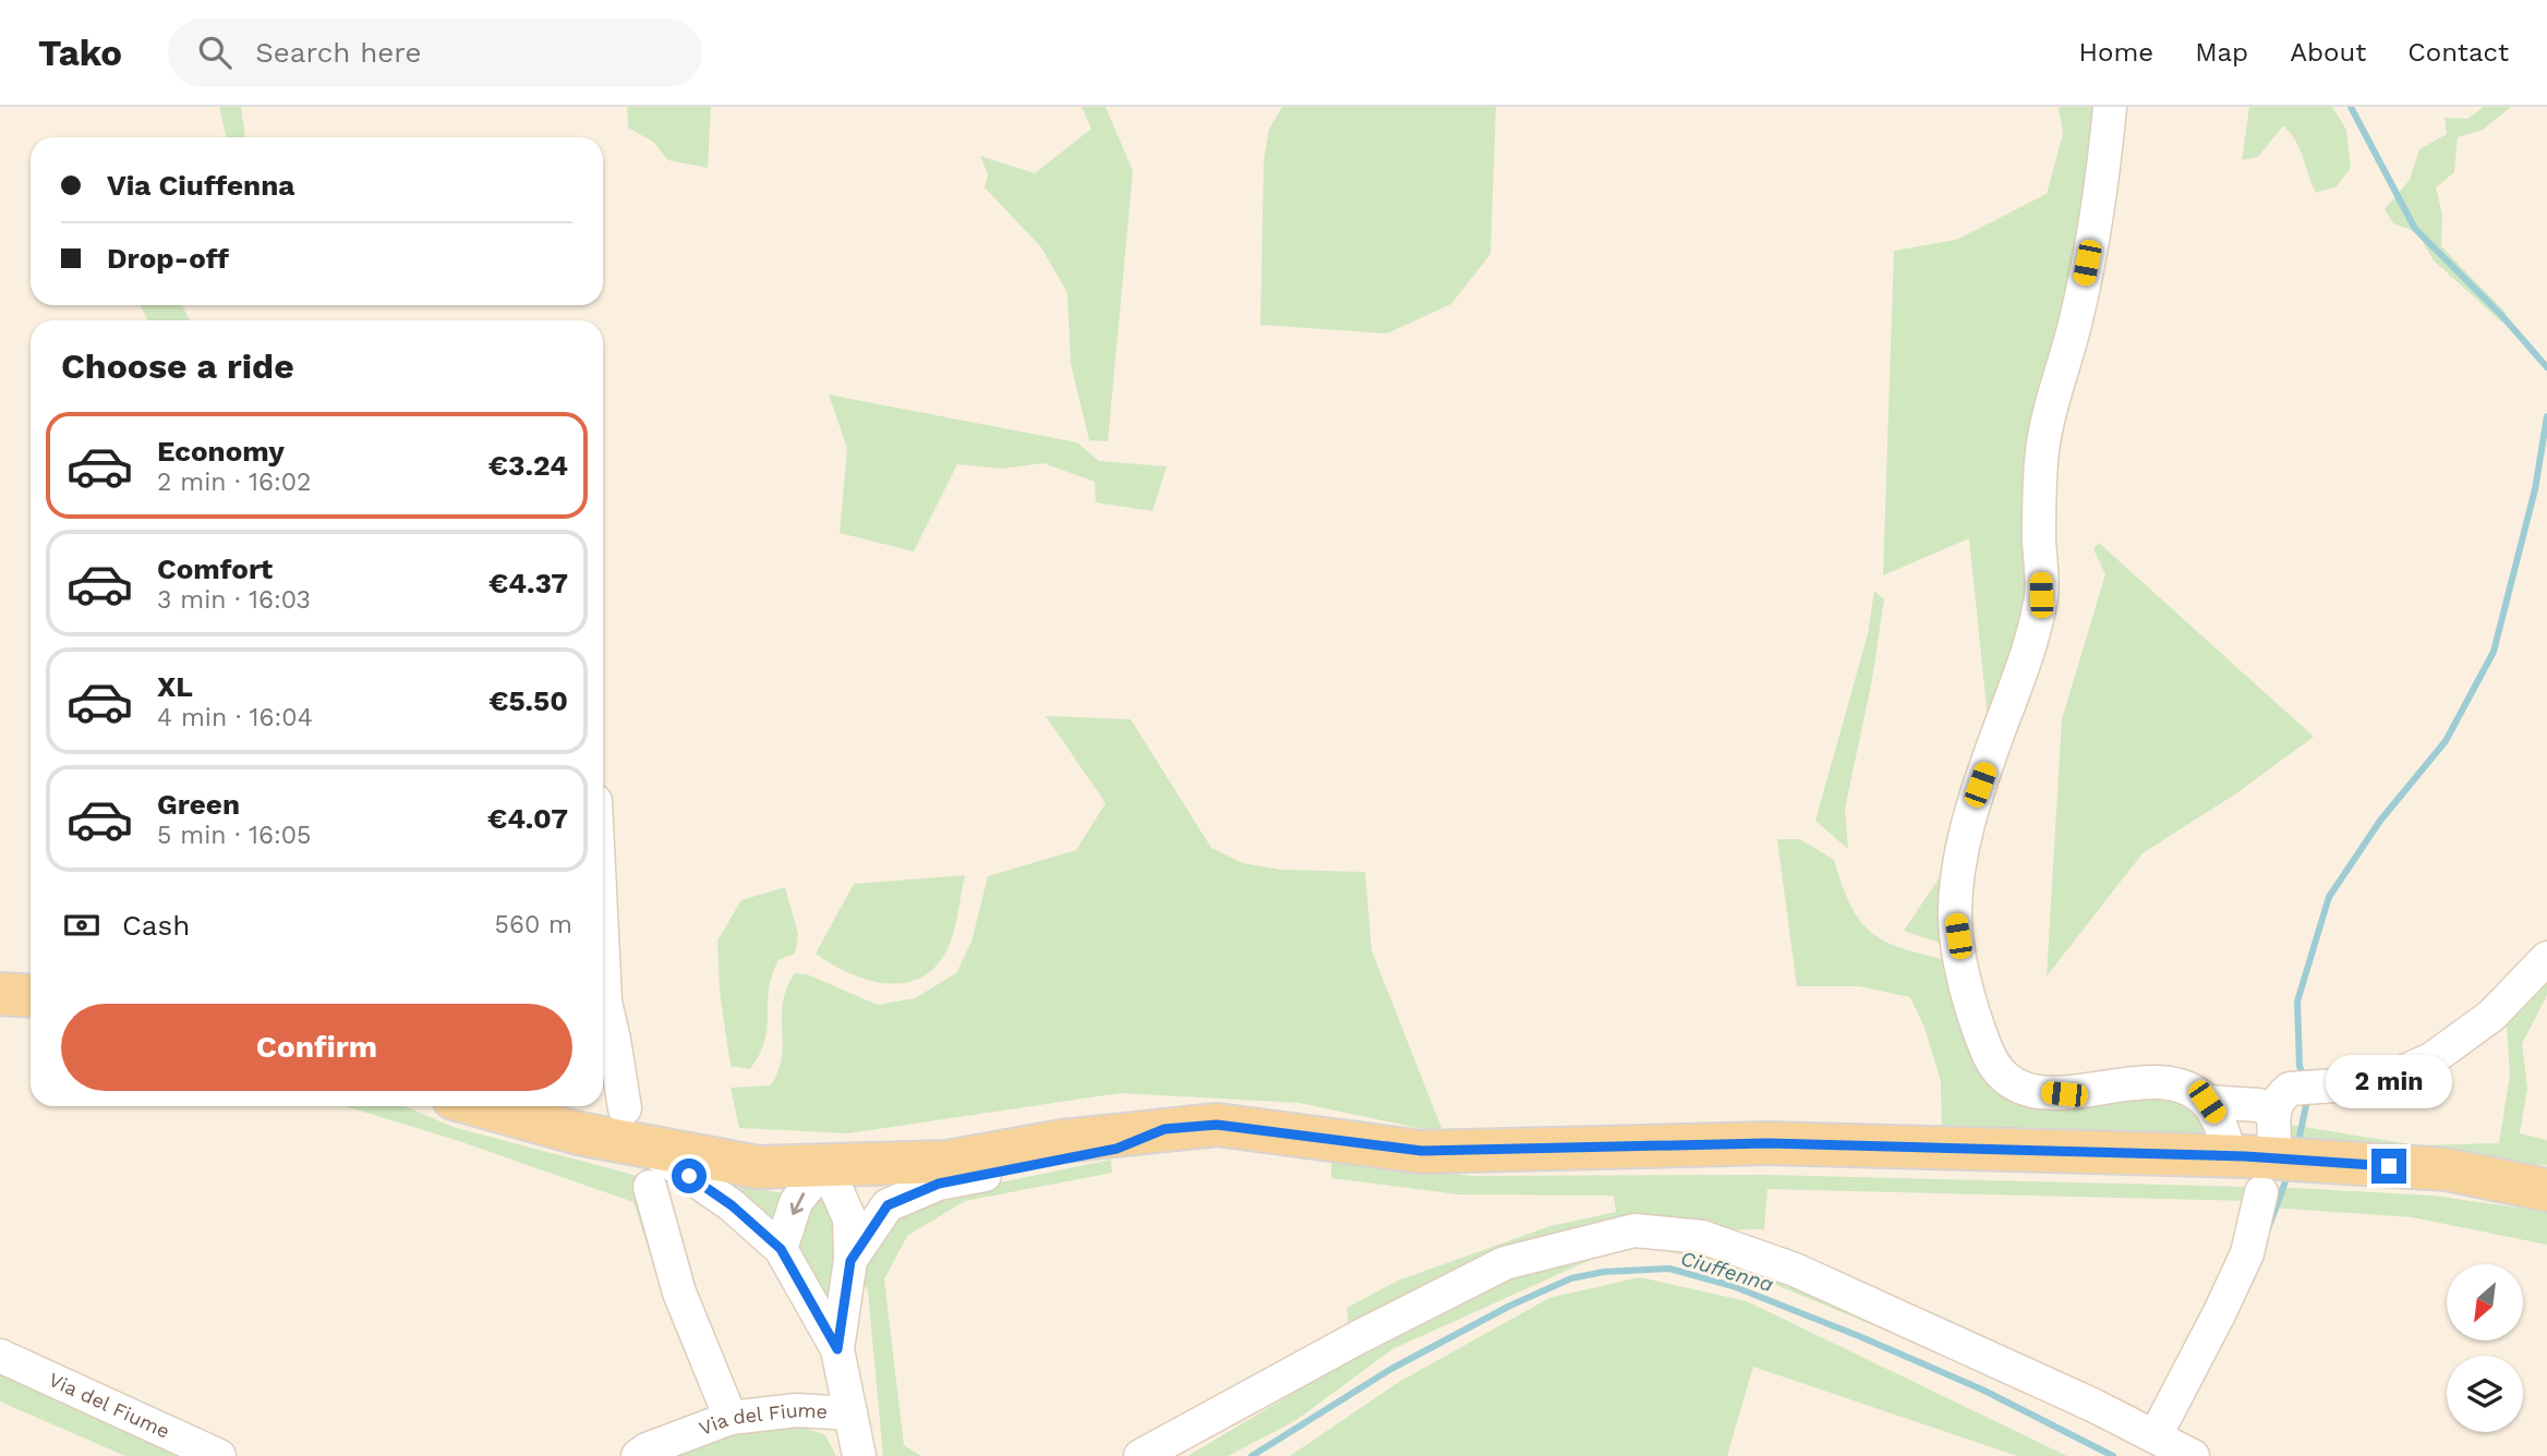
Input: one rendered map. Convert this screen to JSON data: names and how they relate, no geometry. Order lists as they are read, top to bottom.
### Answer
{
  "streets": {
    "street": ["Via del Fiume"]
  },
  "water": ["Ciuffenna"],
  "north": "bottom left",
  "page": {
    "header": "Tako",
    "search": "Search here",
    "nav": [
      "Home",
      "Map",
      "About",
      "Contact"
    ],
    "banner": ["Via Ciuffenna", "Drop-off"],
    "heading": "Choose a ride",
    "list": [
      {
        "name": "Economy",
        "note": "2 min · 16:02",
        "value": "€3.24"
      },
      {
        "name": "Comfort",
        "note": "3 min · 16:03",
        "value": "€4.37"
      },
      {
        "name": "XL",
        "note": "4 min · 16:04",
        "value": "€5.50"
      },
      {
        "name": "Green",
        "note": "5 min · 16:05",
        "value": "€4.07"
      }
    ],
    "pay": ["Cash", "560 m"],
    "buttons": "Confirm",
    "bubble": "2 min"
  }
}
